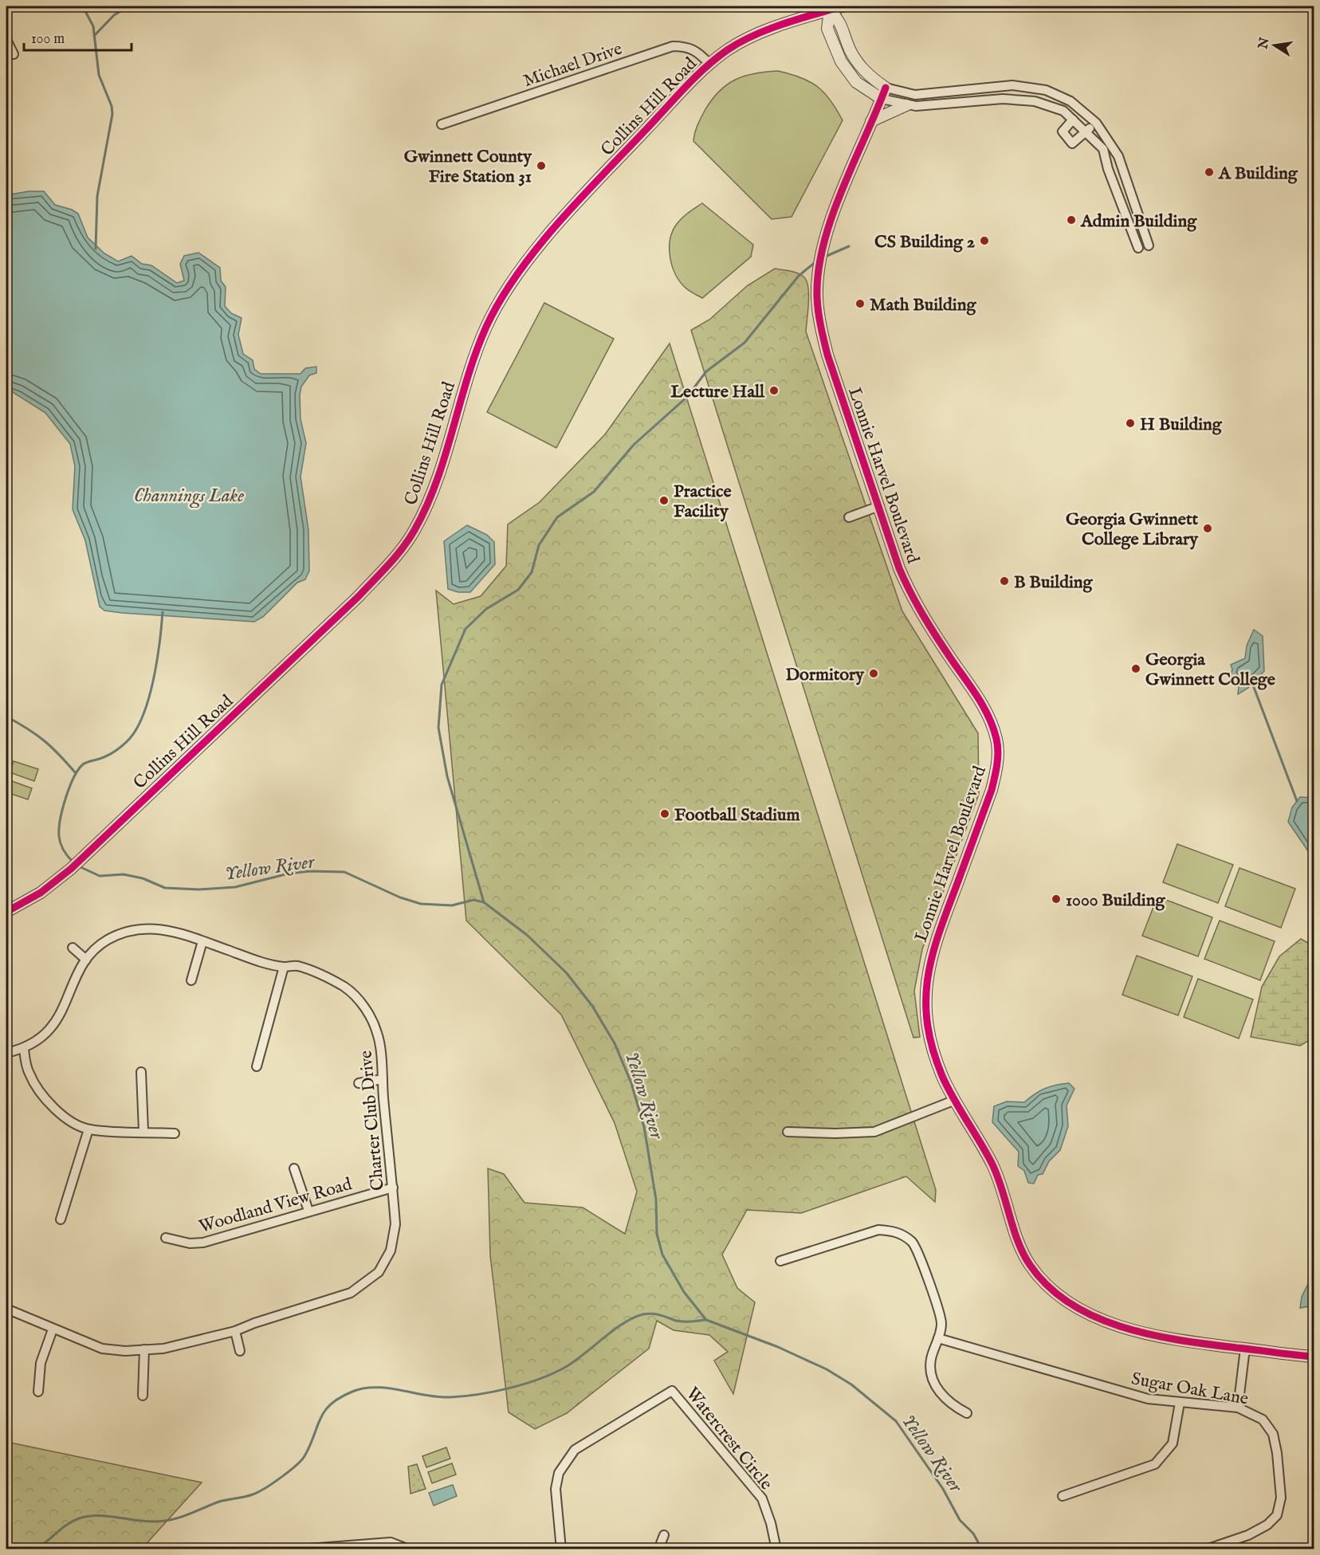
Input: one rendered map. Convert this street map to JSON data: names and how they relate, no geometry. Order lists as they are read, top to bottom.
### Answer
{
  "streets": {
    "street": [
      "Michael Drive",
      "Collins Hill Road",
      "Lonnie Harvel Boulevard",
      "Charter Club Drive",
      "Woodland View Road",
      "Sugar Oak Lane",
      "Watercrest Circle"
    ]
  },
  "crossings": [
    ["Michael Drive", "Collins Hill Road"],
    ["Charter Club Drive", "Woodland View Road"]
  ],
  "water": ["Channings Lake", "Yellow River"],
  "places": [
    "Gwinnett County Fire Station 31",
    "A Building",
    "Admin Building",
    "CS Building 2",
    "Math Building",
    "Lecture Hall",
    "H Building",
    "Practice Facility",
    "Georgia Gwinnett College Library",
    "B Building",
    "Georgia Gwinnett College",
    "Dormitory",
    "Football Stadium",
    "1000 Building"
  ],
  "scale_bar": "100 m",
  "north": "left"
}
